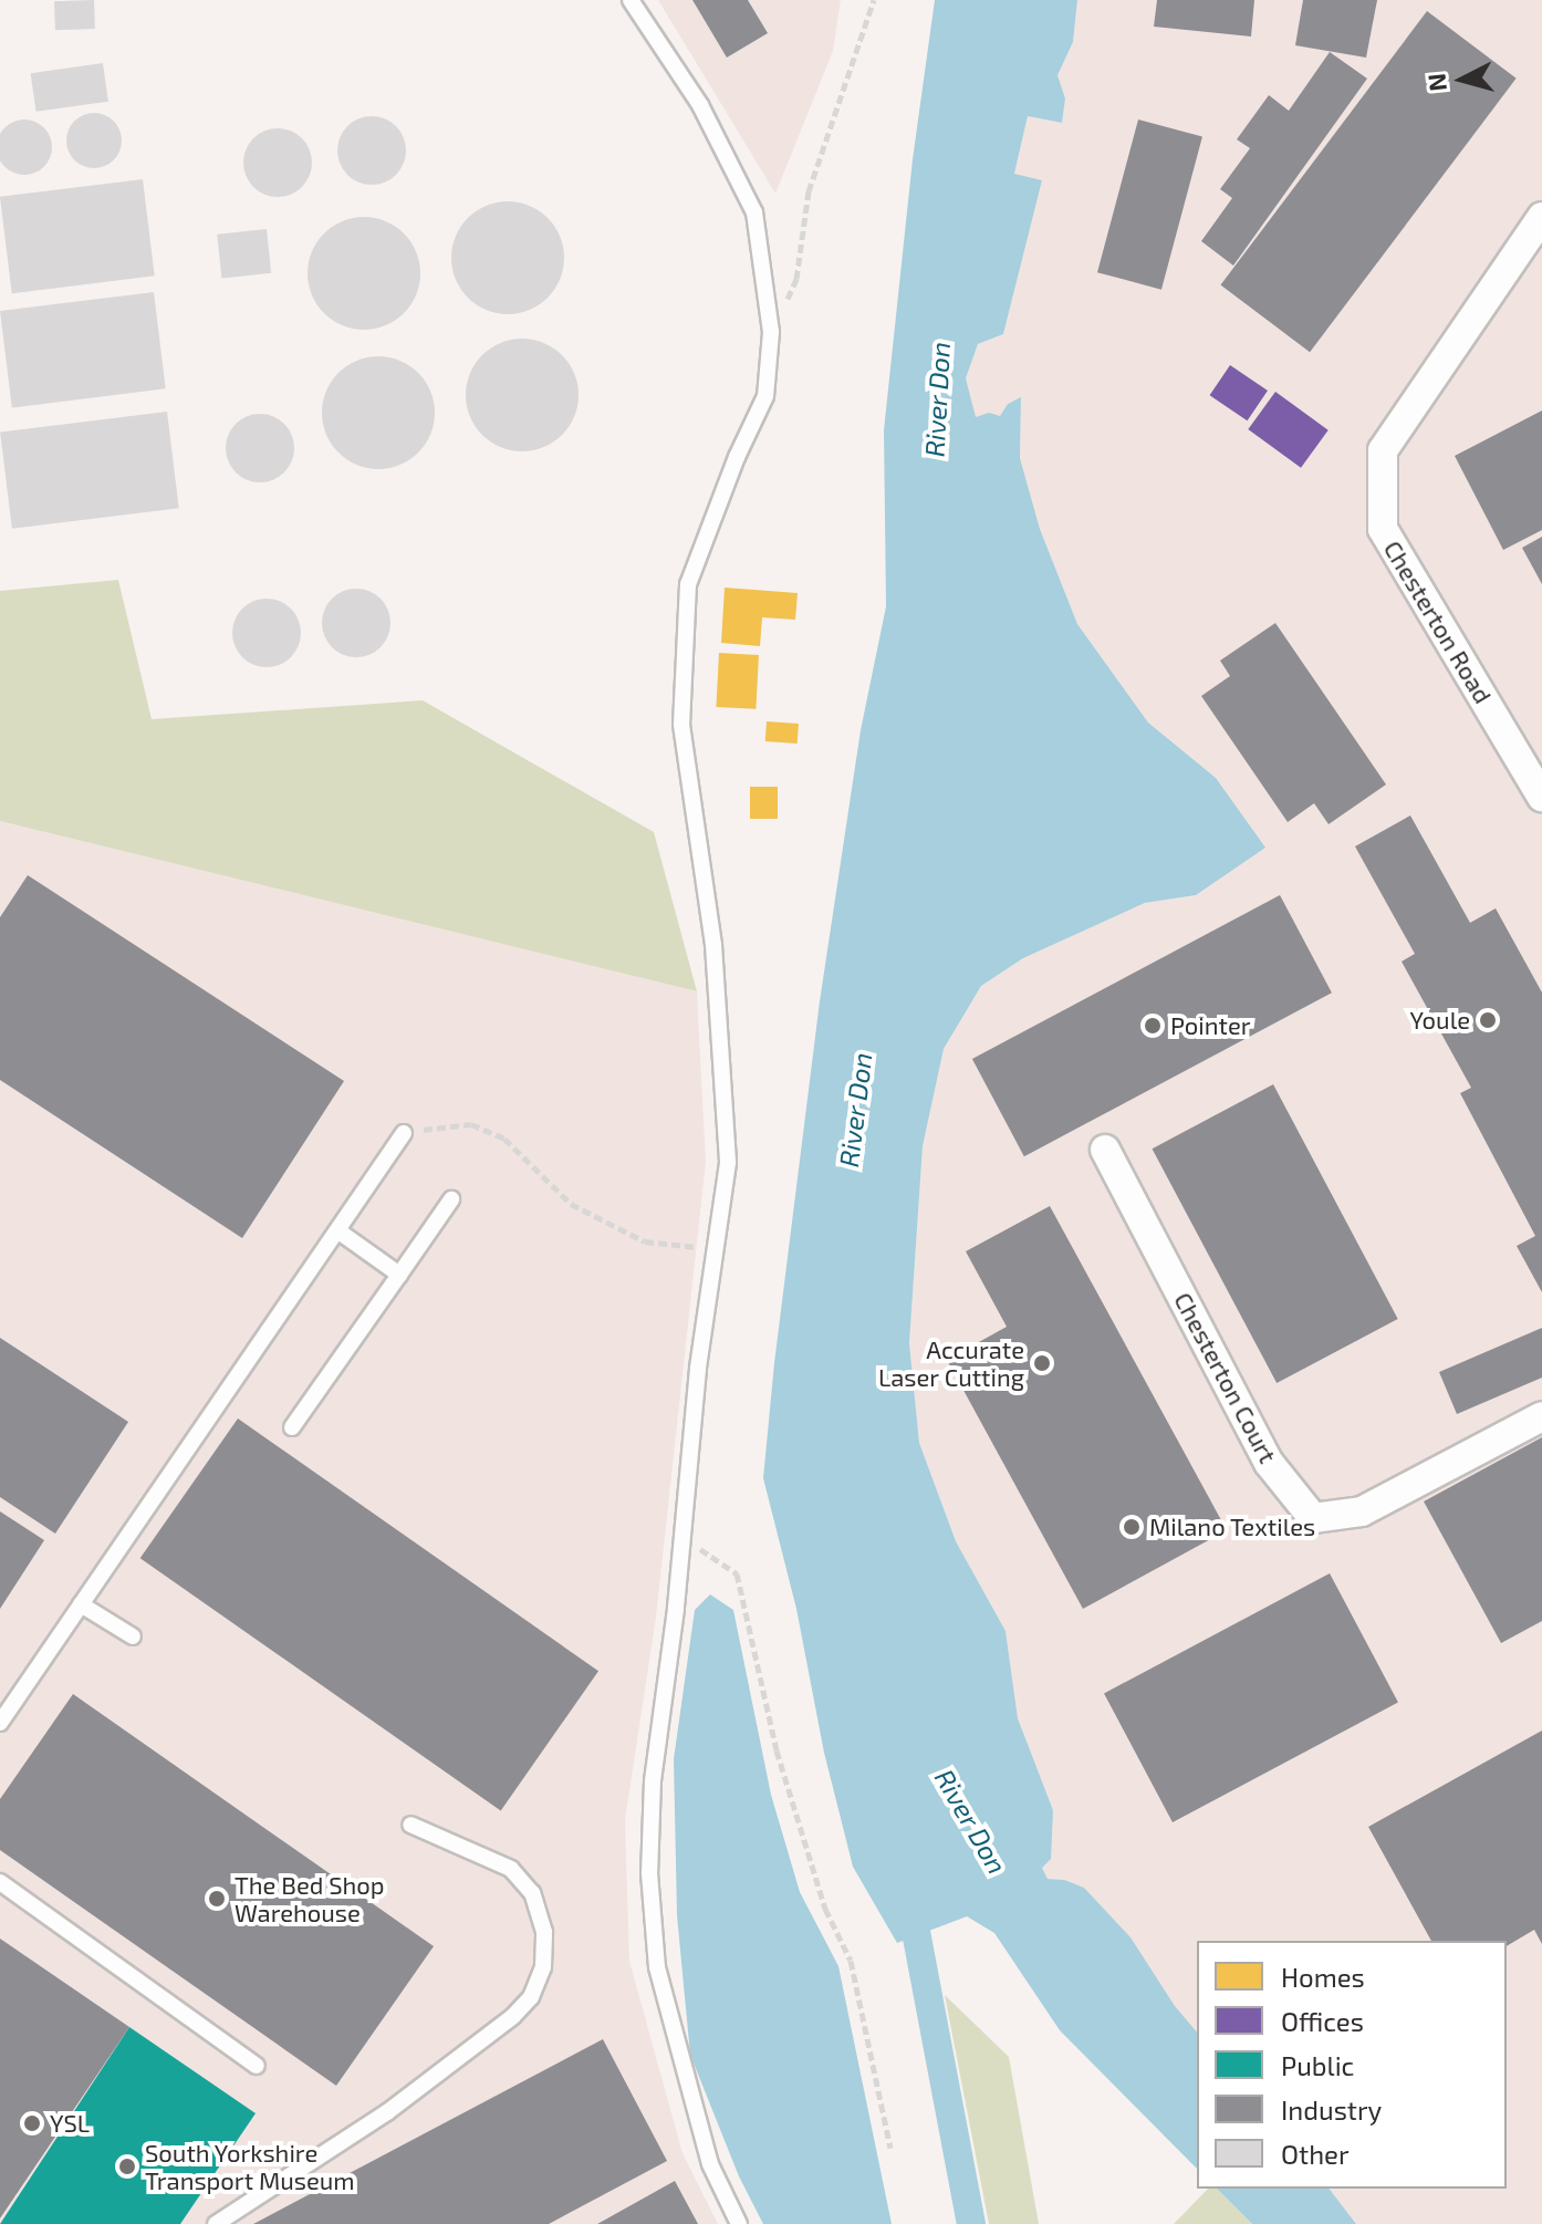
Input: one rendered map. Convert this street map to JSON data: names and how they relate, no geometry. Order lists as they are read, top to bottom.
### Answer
{
  "streets": {
    "street": ["Chesterton Road", "Chesterton Court"]
  },
  "water": ["River Don"],
  "places": [
    "Youle",
    "Pointer",
    "Accurate Laser Cutting",
    "Milano Textiles",
    "The Bed Shop Warehouse",
    "YSL",
    "South Yorkshire Transport Museum"
  ],
  "legend": [
    "Homes",
    "Offices",
    "Public",
    "Industry",
    "Other"
  ],
  "north": "left"
}
